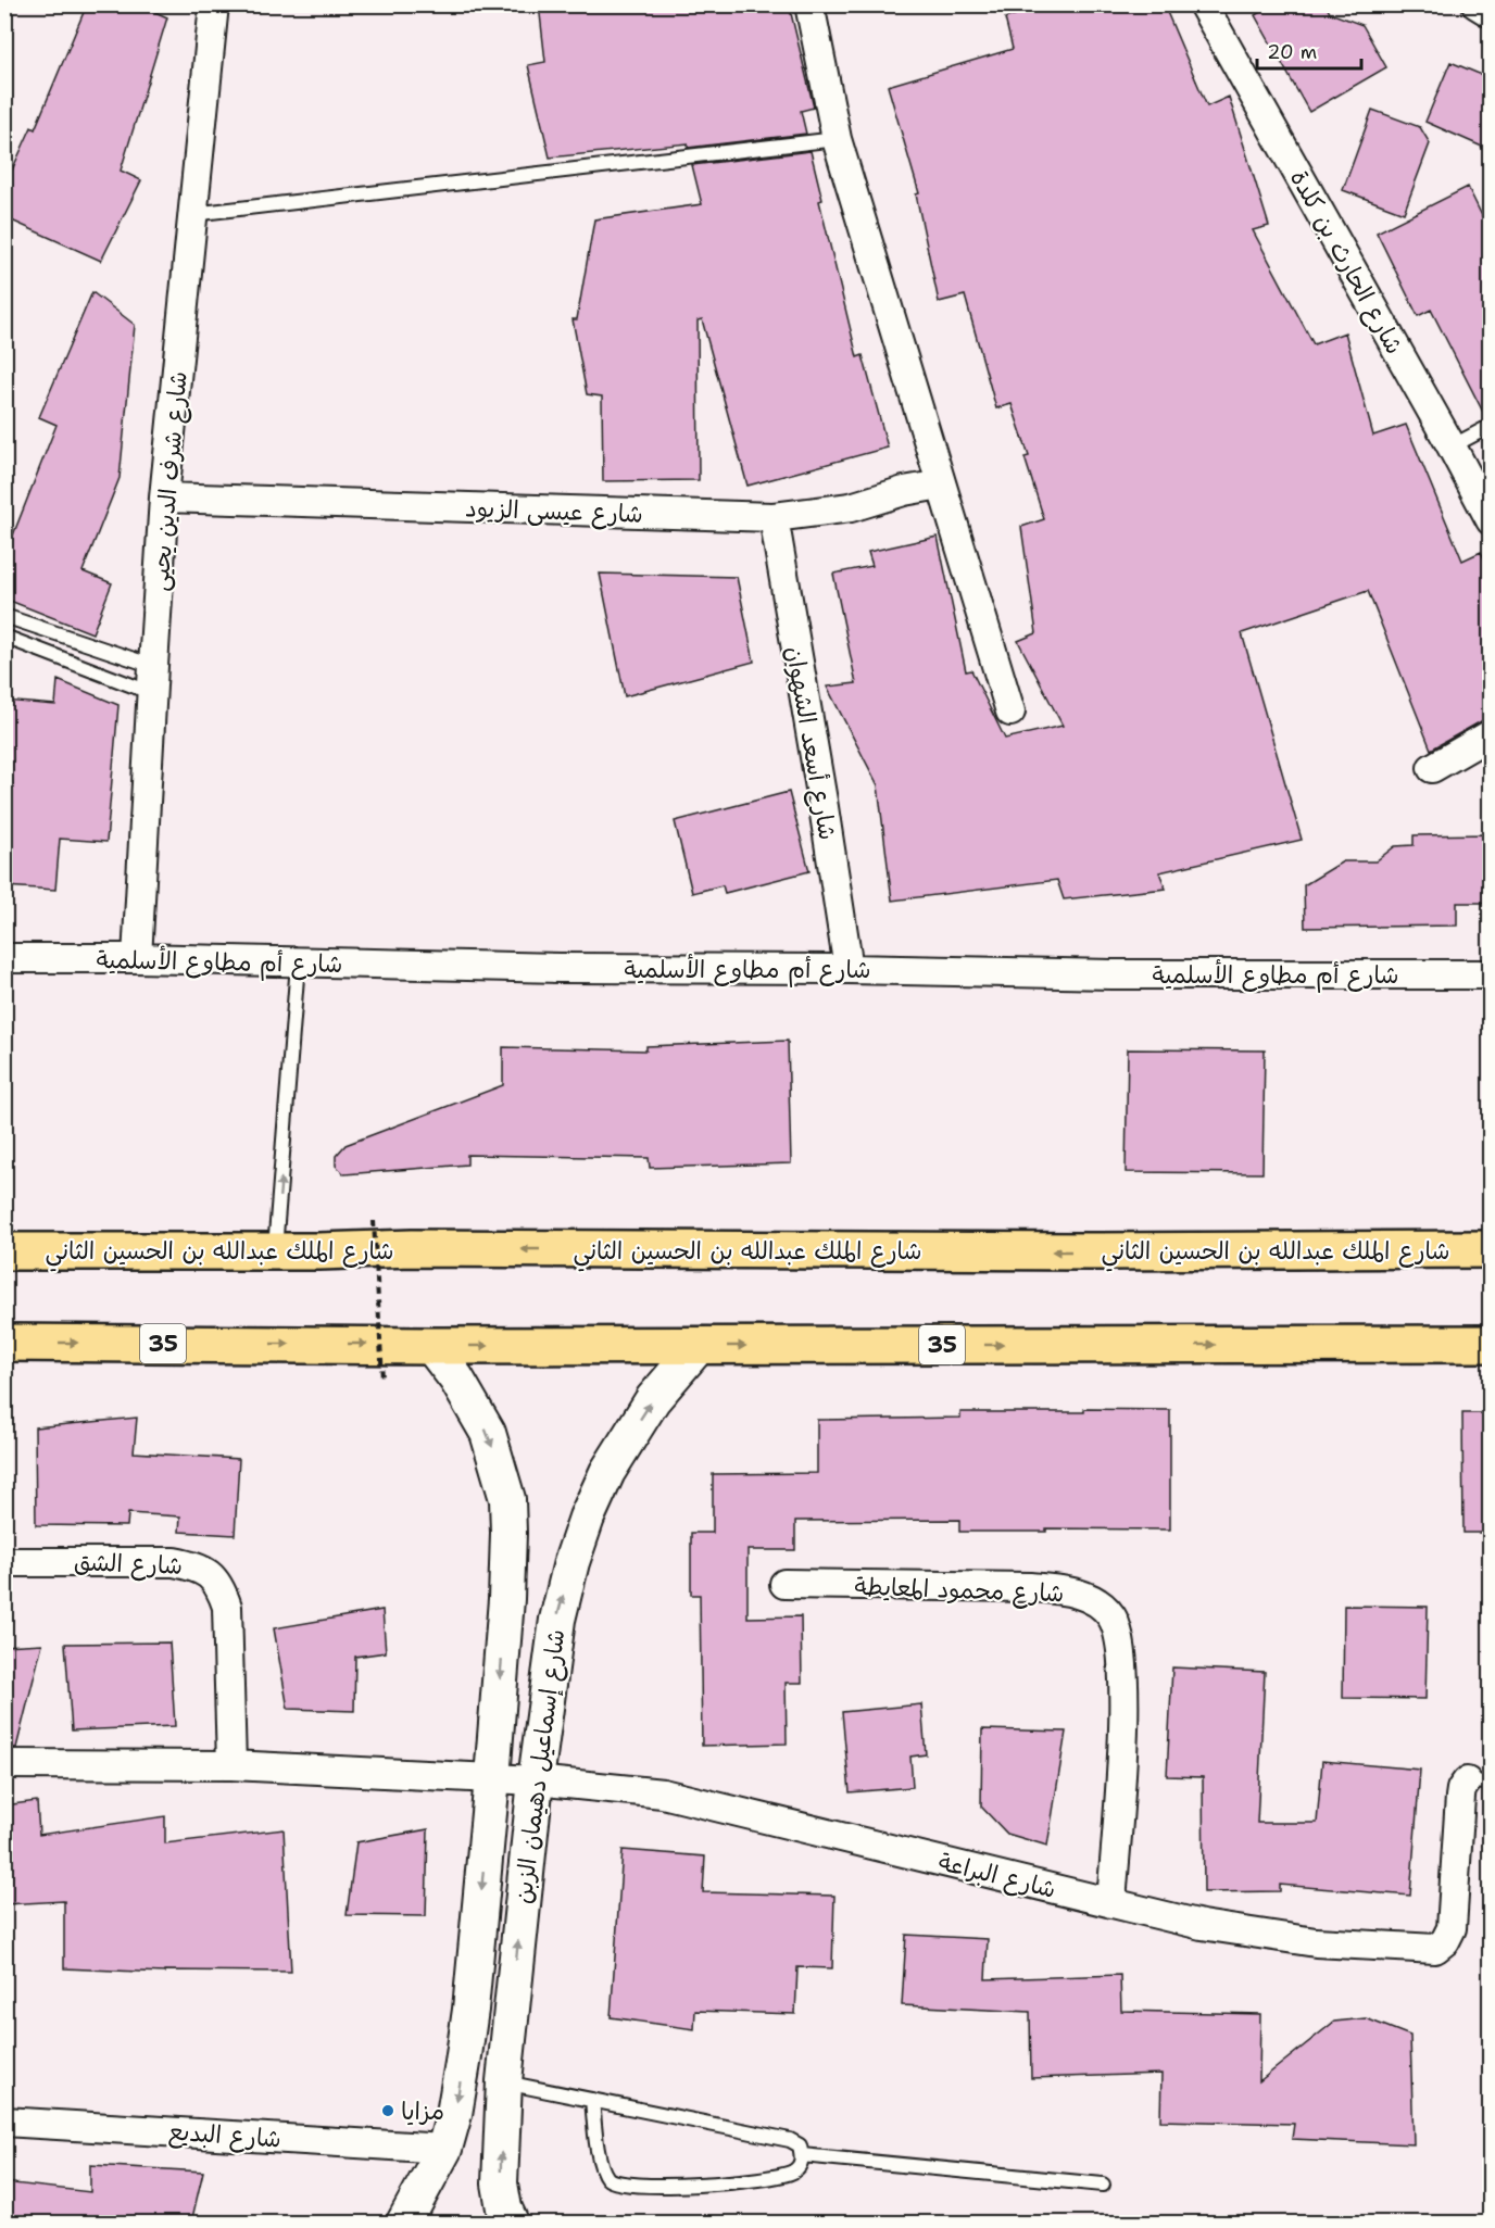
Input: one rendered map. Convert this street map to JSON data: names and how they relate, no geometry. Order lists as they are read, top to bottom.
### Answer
{
  "streets": {
    "highway": ["شارع الملك عبدالله بن الحسين الثاني", "35"],
    "street": [
      "شارع الحارث بن كلدة",
      "شارع شرف الدين يحيى",
      "شارع عيسى الزيود",
      "شارع أسعد الشهوان",
      "شارع أم مطاوع الأسلمية",
      "شارع الشق",
      "شارع محمود المعايطة",
      "شارع إسماعيل دهيمان الزبن",
      "شارع البراعة",
      "شارع البديع"
    ]
  },
  "crossings": [
    ["شارع شرف الدين يحيى", "شارع عيسى الزيود"],
    ["شارع شرف الدين يحيى", "شارع أم مطاوع الأسلمية"],
    ["شارع عيسى الزيود", "شارع أسعد الشهوان"],
    ["شارع أسعد الشهوان", "شارع أم مطاوع الأسلمية"],
    ["35", "شارع إسماعيل دهيمان الزبن"],
    ["شارع محمود المعايطة", "شارع البراعة"],
    ["شارع إسماعيل دهيمان الزبن", "شارع البراعة"],
    ["شارع إسماعيل دهيمان الزبن", "شارع البديع"]
  ],
  "places": ["مزايا"],
  "scale_bar": "20 m"
}
